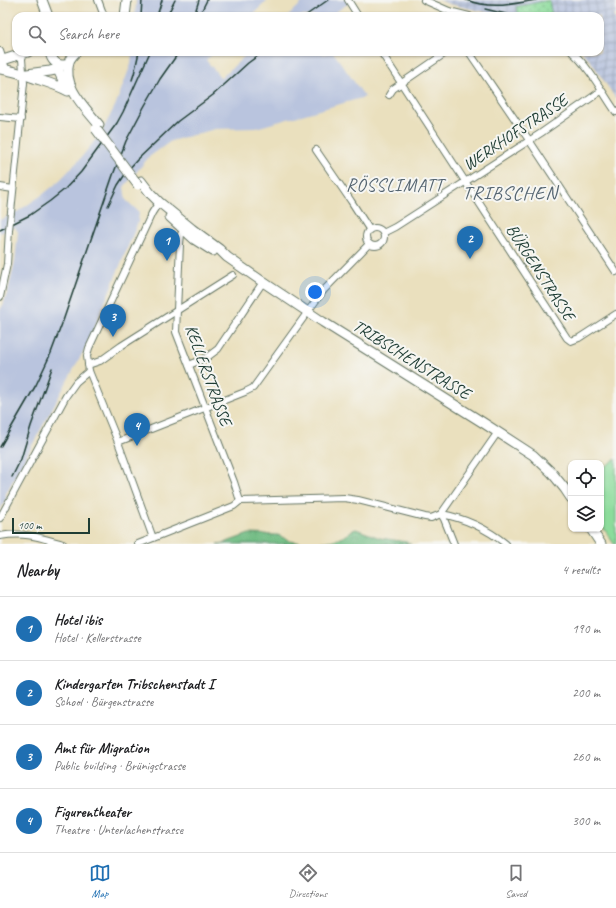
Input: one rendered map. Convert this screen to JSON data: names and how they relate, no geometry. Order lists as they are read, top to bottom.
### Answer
{
  "streets": {
    "street": [
      "WERKHOFSTRASSE",
      "BÜRGENSTRASSE",
      "TRIBSCHENSTRASSE",
      "KELLERSTRASSE"
    ]
  },
  "crossings": [
    ["WERKHOFSTRASSE", "BÜRGENSTRASSE"],
    ["WERKHOFSTRASSE", "TRIBSCHENSTRASSE"],
    ["WERKHOFSTRASSE", "KELLERSTRASSE"],
    ["TRIBSCHENSTRASSE", "KELLERSTRASSE"]
  ],
  "districts": ["RÖSSLIMATT", "TRIBSCHEN"],
  "scale_bar": "100 m",
  "page": {
    "search": "Search here",
    "pins": [
      "2",
      "1",
      "3",
      "4"
    ],
    "scale": "100 m",
    "heading": ["Nearby", "4 results"],
    "list": [
      {
        "mark": "1",
        "name": "Hotel ibis",
        "note": "Hotel · Kellerstrasse",
        "value": "190 m"
      },
      {
        "mark": "2",
        "name": "Kindergarten Tribschenstadt I",
        "note": "School · Bürgenstrasse",
        "value": "200 m"
      },
      {
        "mark": "3",
        "name": "Amt für Migration",
        "note": "Public building · Brünigstrasse",
        "value": "260 m"
      },
      {
        "mark": "4",
        "name": "Figurentheater",
        "note": "Theatre · Unterlachenstrasse",
        "value": "300 m"
      }
    ],
    "nav": ["Map", "Directions", "Saved"]
  }
}
